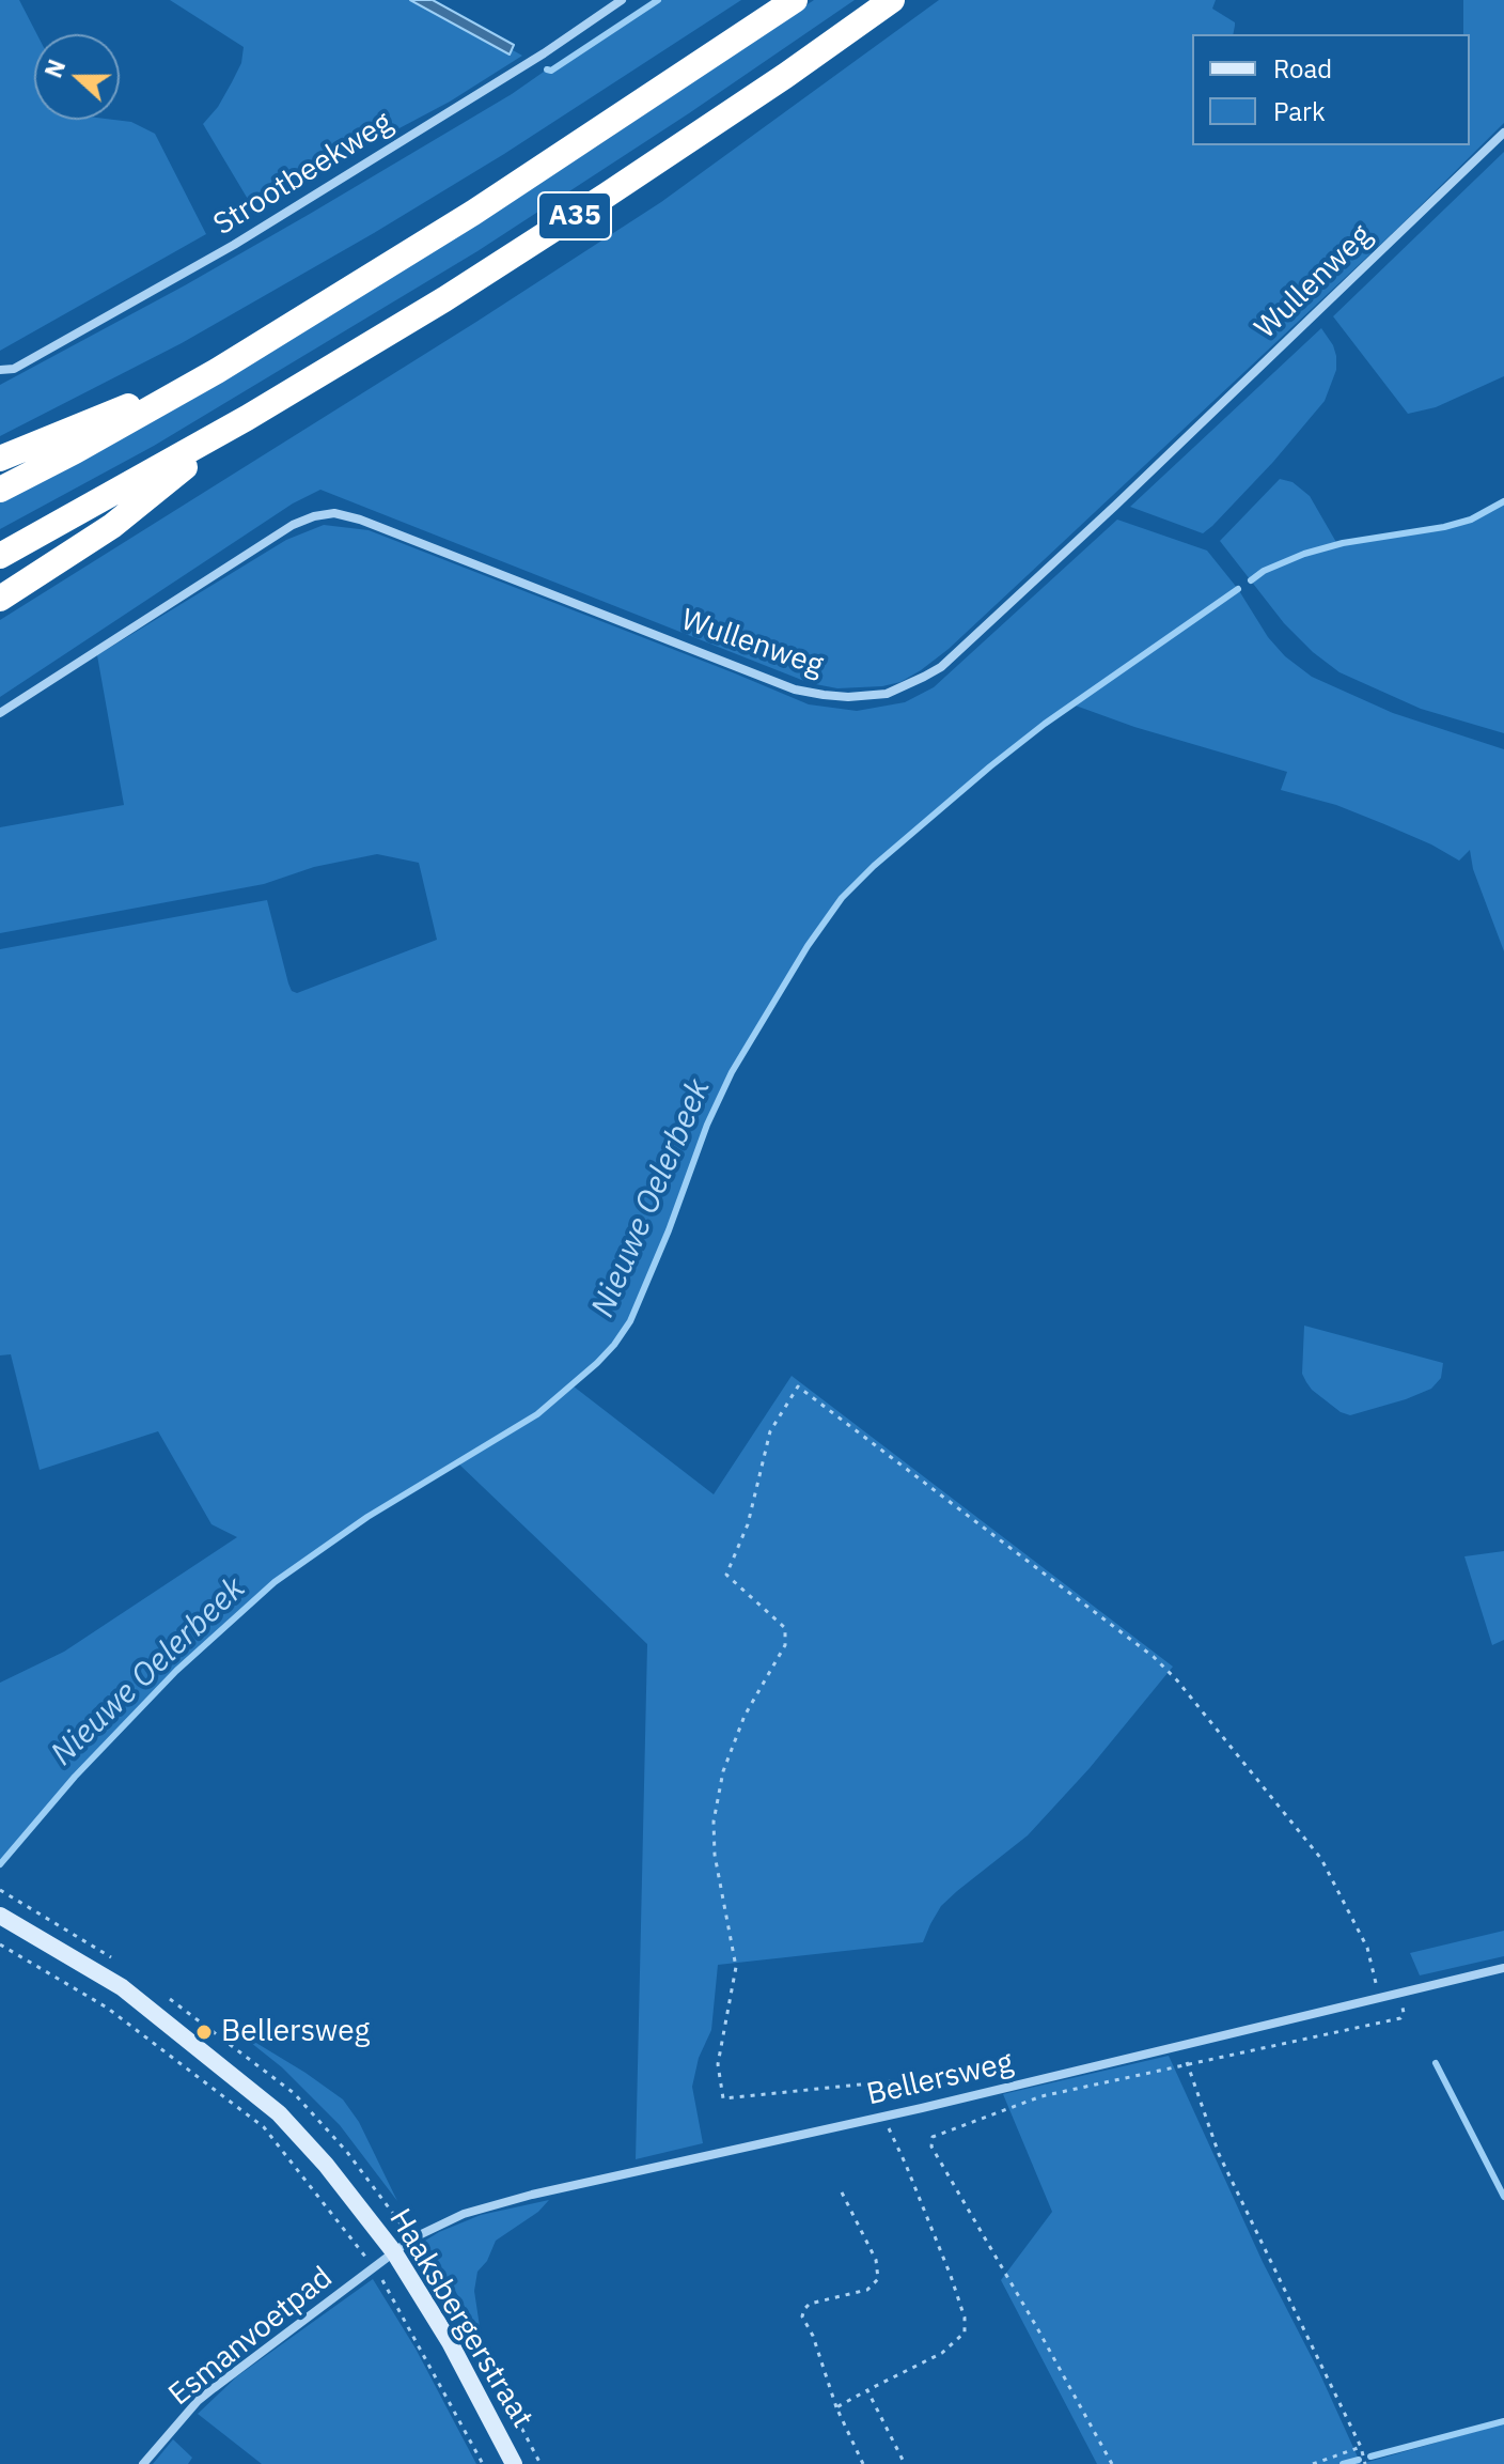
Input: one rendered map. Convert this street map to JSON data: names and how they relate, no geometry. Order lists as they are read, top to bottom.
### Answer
{
  "streets": {
    "highway": ["A35"],
    "main road": ["Haaksbergerstraat"],
    "street": [
      "Strootbeekweg",
      "Wullenweg",
      "Bellersweg",
      "Esmanvoetpad"
    ]
  },
  "crossings": [
    ["Bellersweg", "Haaksbergerstraat"],
    ["Bellersweg", "Esmanvoetpad"],
    ["Haaksbergerstraat", "Esmanvoetpad"]
  ],
  "water": ["Nieuwe Oelerbeek"],
  "places": ["Bellersweg"],
  "legend": ["Road", "Park"],
  "north": "left"
}
